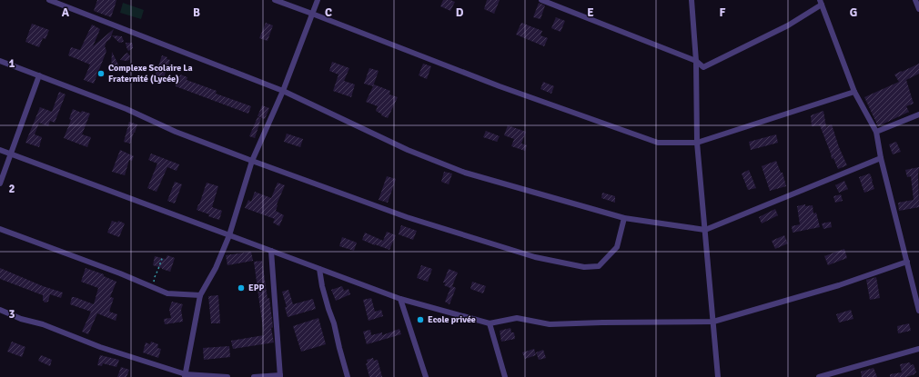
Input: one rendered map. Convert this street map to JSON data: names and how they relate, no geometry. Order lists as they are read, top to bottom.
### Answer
{
  "places": ["Complexe Scolaire La Fraternité (Lycée)", "EPP", "Ecole privée"],
  "grid": {
    "columns": [
      "A",
      "B",
      "C",
      "D",
      "E",
      "F",
      "G"
    ],
    "rows": ["1", "2", "3"]
  }
}
